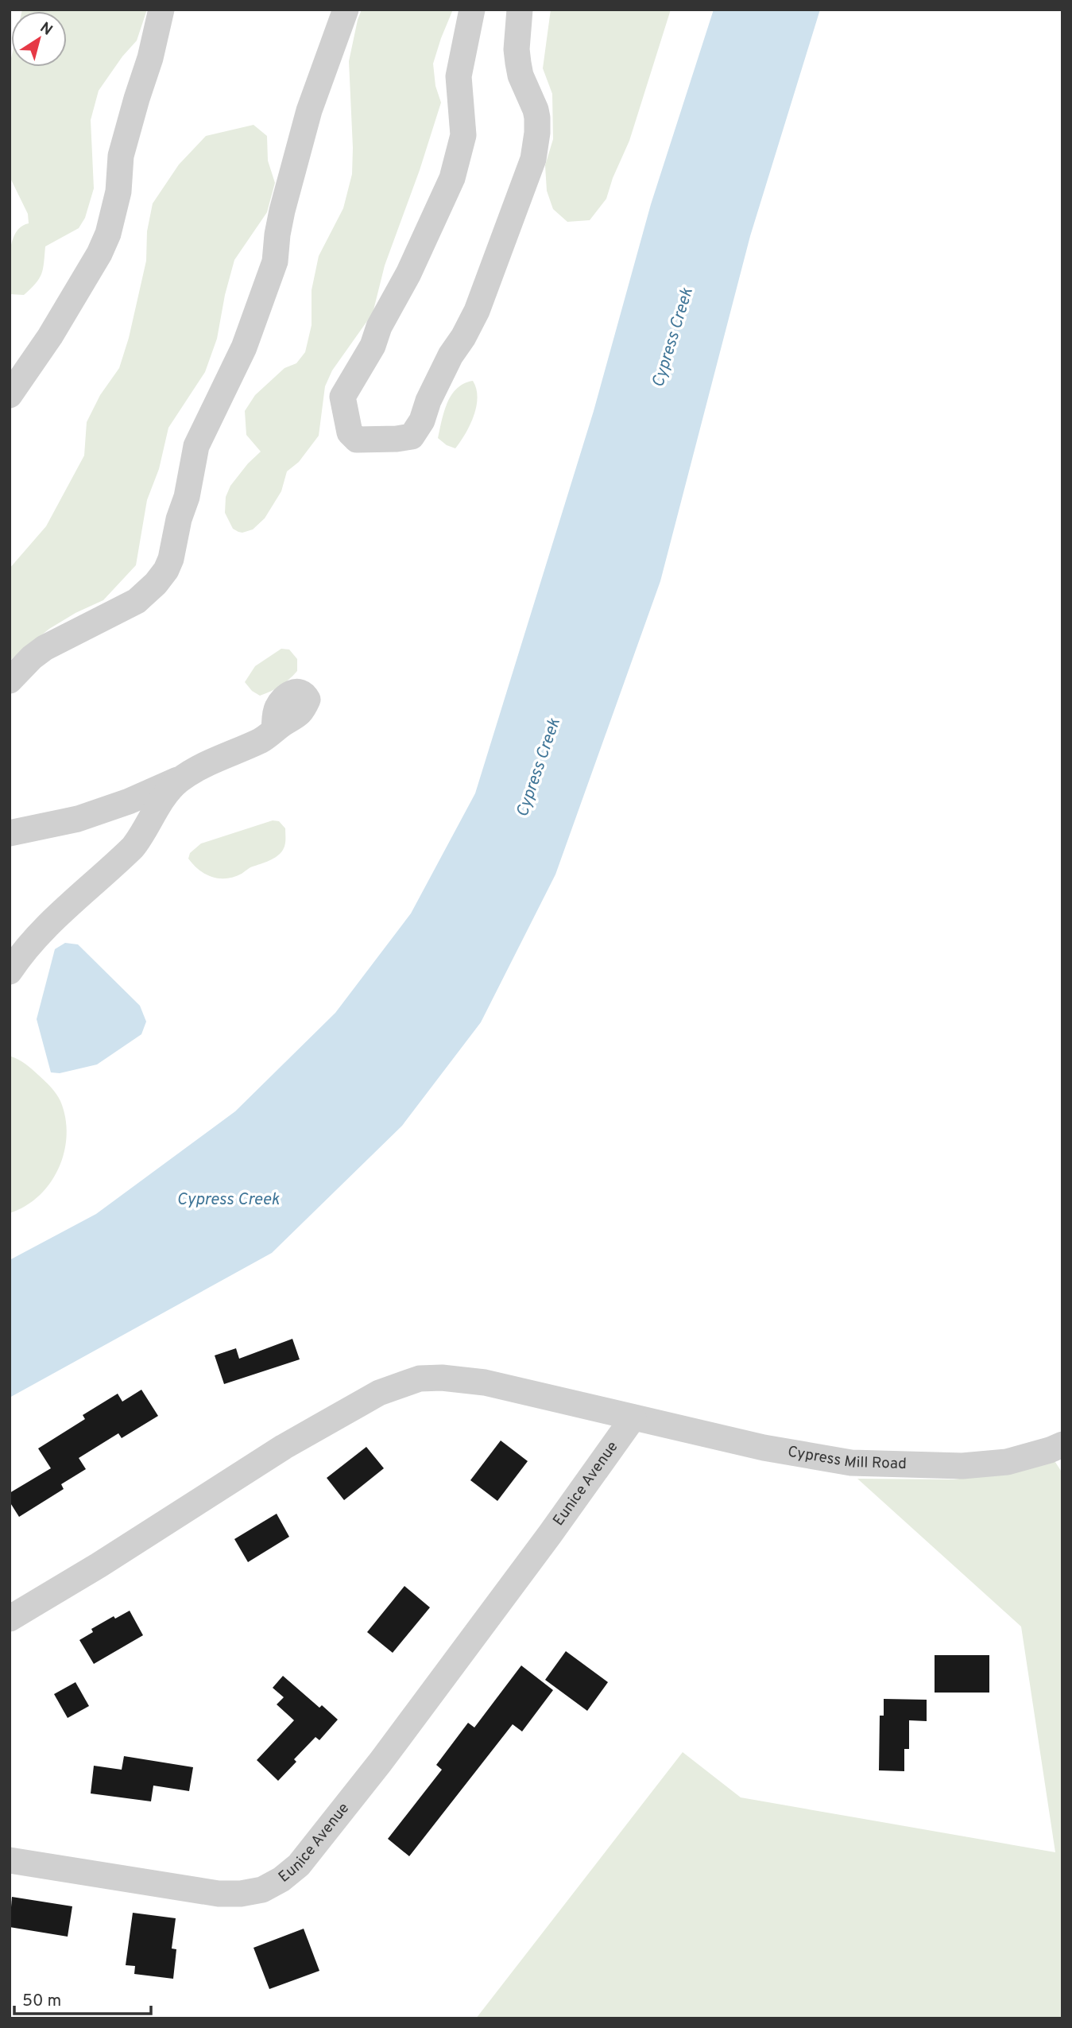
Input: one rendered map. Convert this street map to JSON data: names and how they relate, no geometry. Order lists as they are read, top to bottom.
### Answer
{
  "streets": {
    "street": ["Cypress Mill Road", "Eunice Avenue"]
  },
  "crossings": [
    ["Cypress Mill Road", "Eunice Avenue"]
  ],
  "water": ["Cypress Creek"],
  "scale_bar": "50 m",
  "north": "top right"
}
